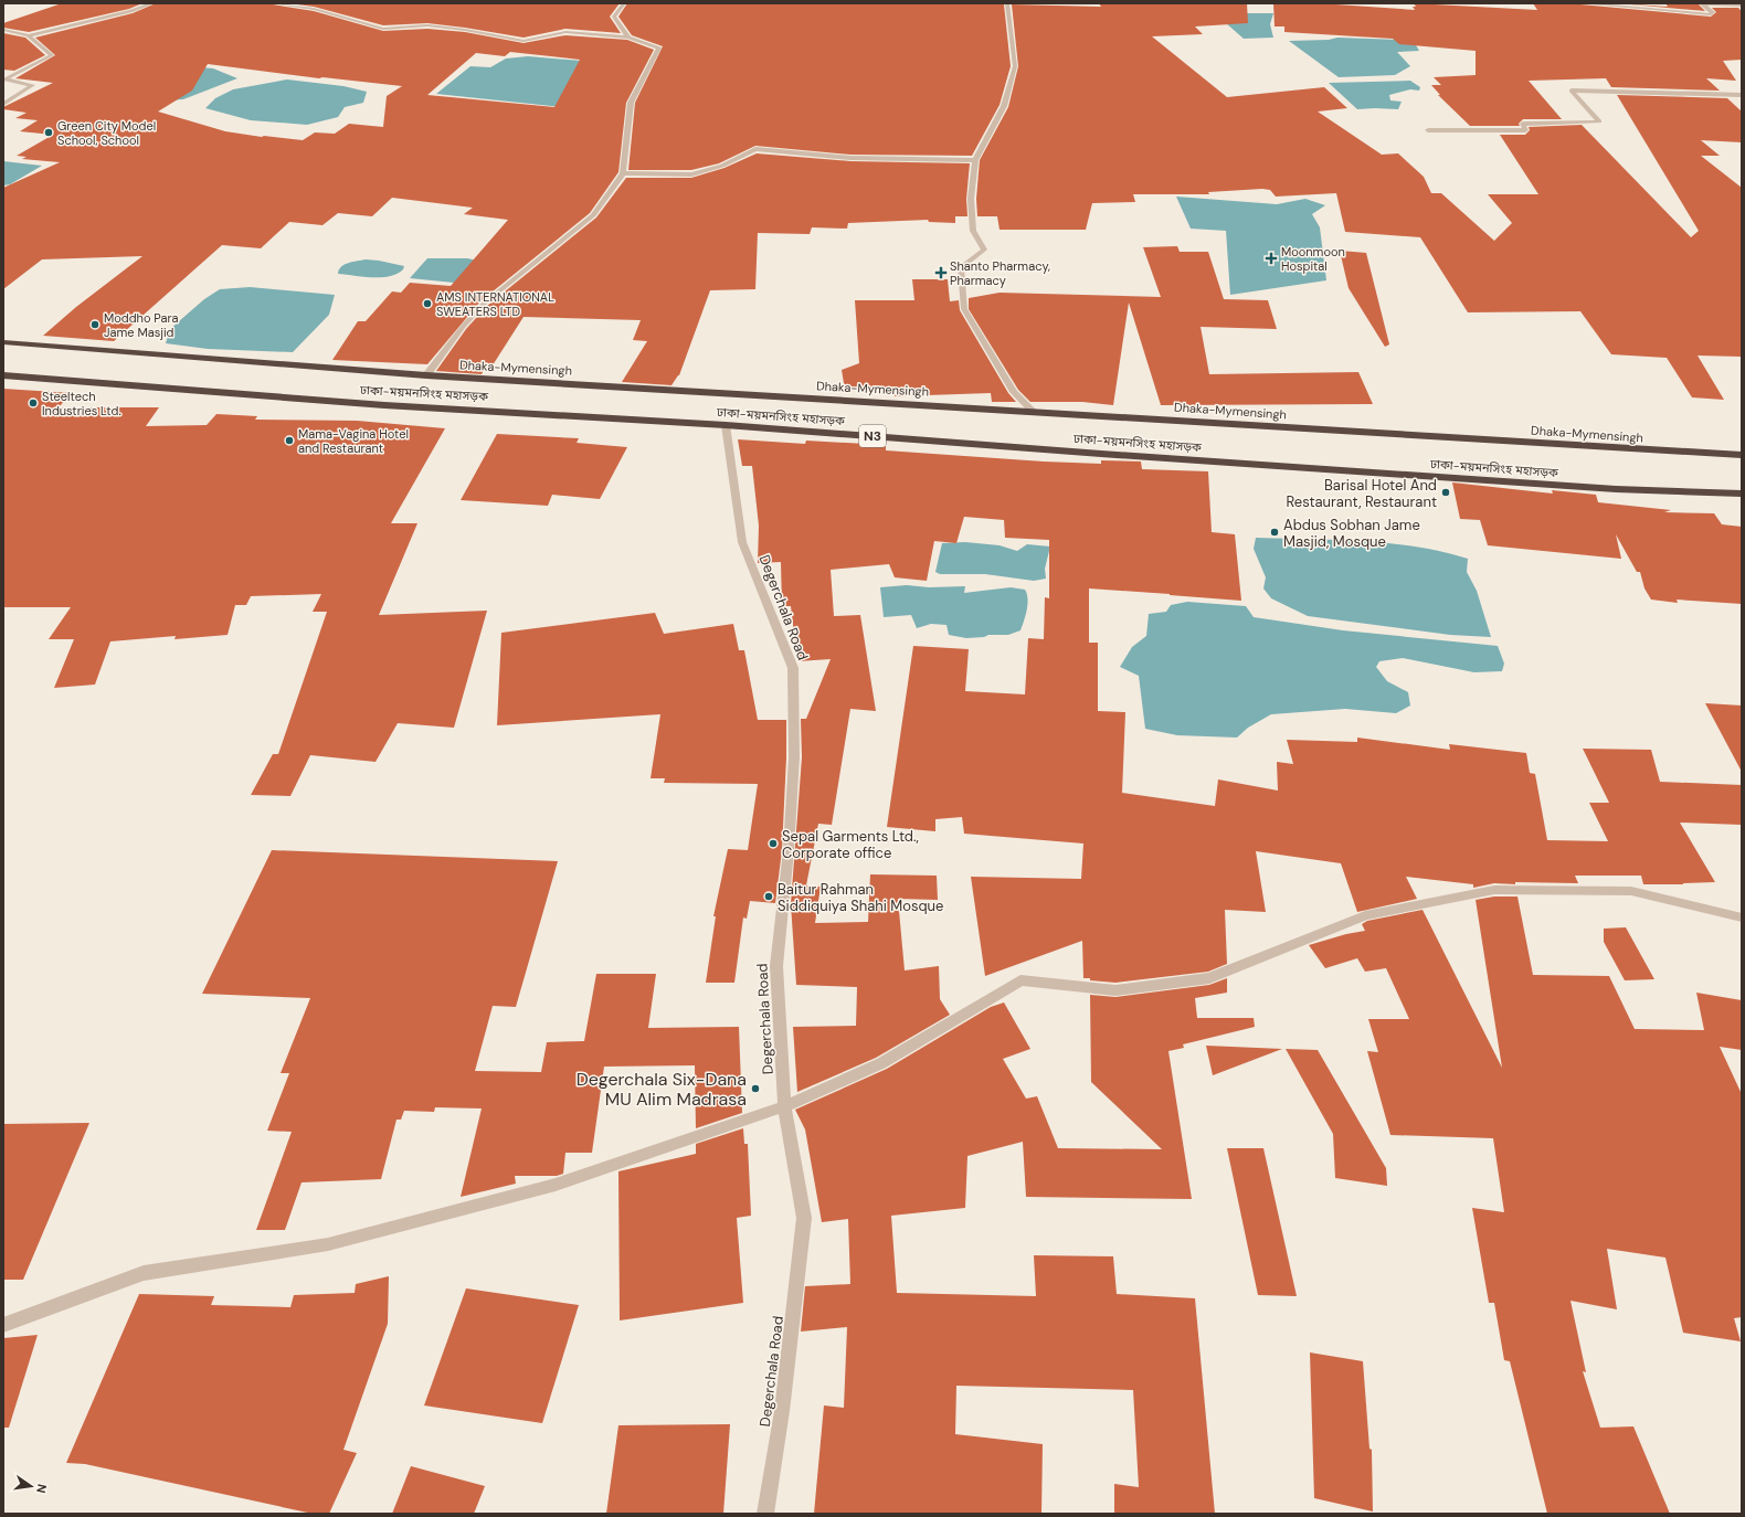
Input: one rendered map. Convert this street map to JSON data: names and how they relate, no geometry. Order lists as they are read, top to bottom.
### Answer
{
  "streets": {
    "highway": ["Dhaka-Mymensingh", "ঢাকা-ময়মনসিংহ মহাসড়ক", "N3"],
    "street": ["Degerchala Road"]
  },
  "crossings": [
    ["ঢাকা-ময়মনসিংহ মহাসড়ক", "Degerchala Road"]
  ],
  "places": {
    "other": [
      "Green City Model School, School",
      "AMS INTERNATIONAL SWEATERS LTD",
      "Moddho Para Jame Masjid",
      "Steeltech Industries Ltd.",
      "Mama-Vagina Hotel and Restaurant",
      "Barisal Hotel And Restaurant, Restaurant",
      "Abdus Sobhan Jame Masjid, Mosque",
      "Sepal Garments Ltd., Corporate office",
      "Baitur Rahman Siddiquiya Shahi Mosque",
      "Degerchala Six-Dana MU Alim Madrasa"
    ],
    "health": ["Moonmoon Hospital", "Shanto Pharmacy, Pharmacy"]
  },
  "north": "right"
}
